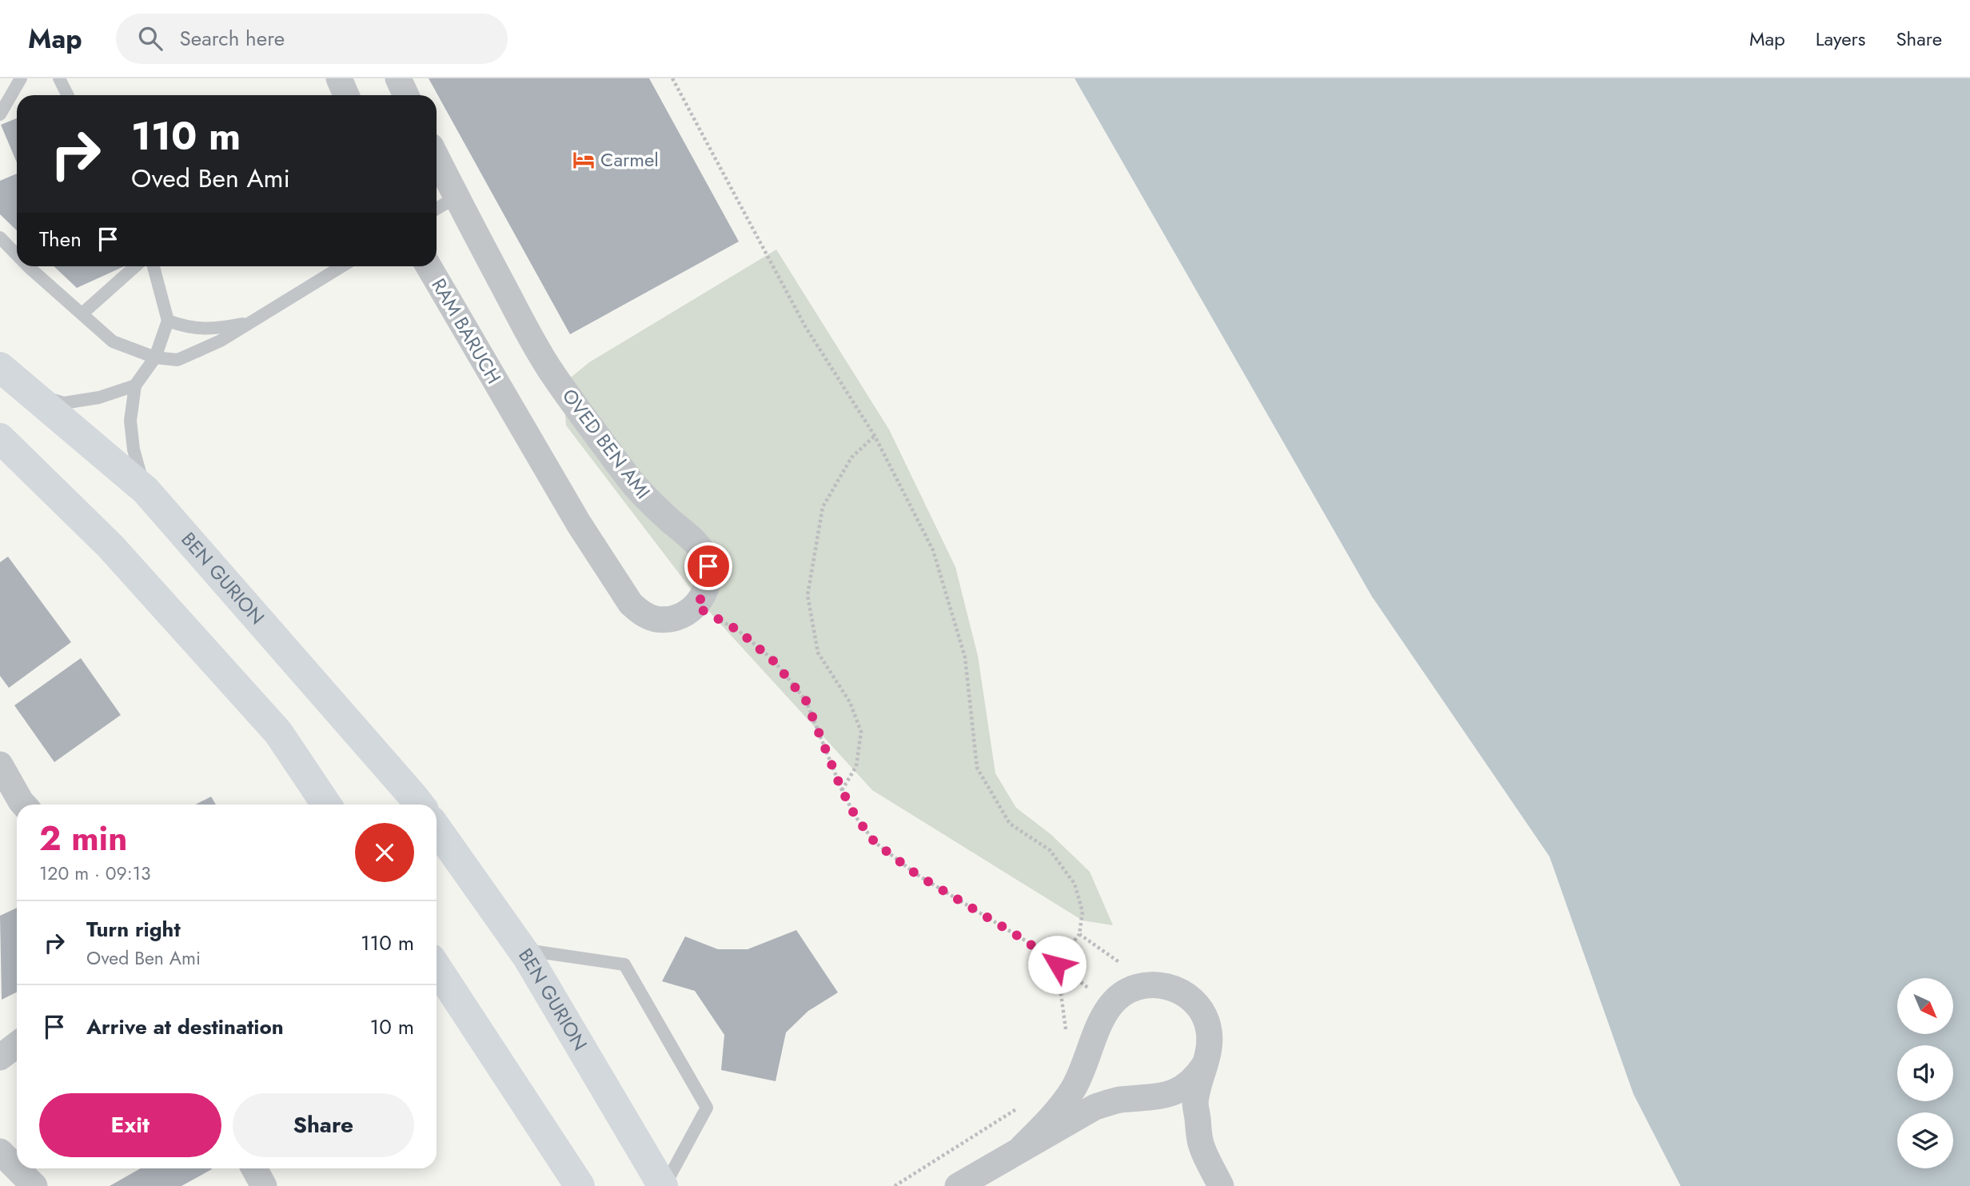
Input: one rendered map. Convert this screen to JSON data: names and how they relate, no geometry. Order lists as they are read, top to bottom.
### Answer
{
  "streets": {
    "main road": ["BEN GURION"],
    "street": ["RAM BARUCH", "OVED BEN AMI"]
  },
  "crossings": [
    ["RAM BARUCH", "OVED BEN AMI"]
  ],
  "places": {
    "hotel": ["Carmel"]
  },
  "north": "bottom right",
  "page": {
    "header": "Map",
    "search": "Search here",
    "nav": ["Map", "Layers", "Share"],
    "turn": ["110 m", "Oved Ben Ami"],
    "then": "Then",
    "heading": ["2 min", "120 m · 09:13"],
    "list": [
      {
        "name": "Turn right",
        "note": "Oved Ben Ami",
        "value": "110 m"
      },
      {
        "name": "Arrive at destination",
        "value": "10 m"
      }
    ],
    "buttons": ["Exit", "Share"]
  }
}
